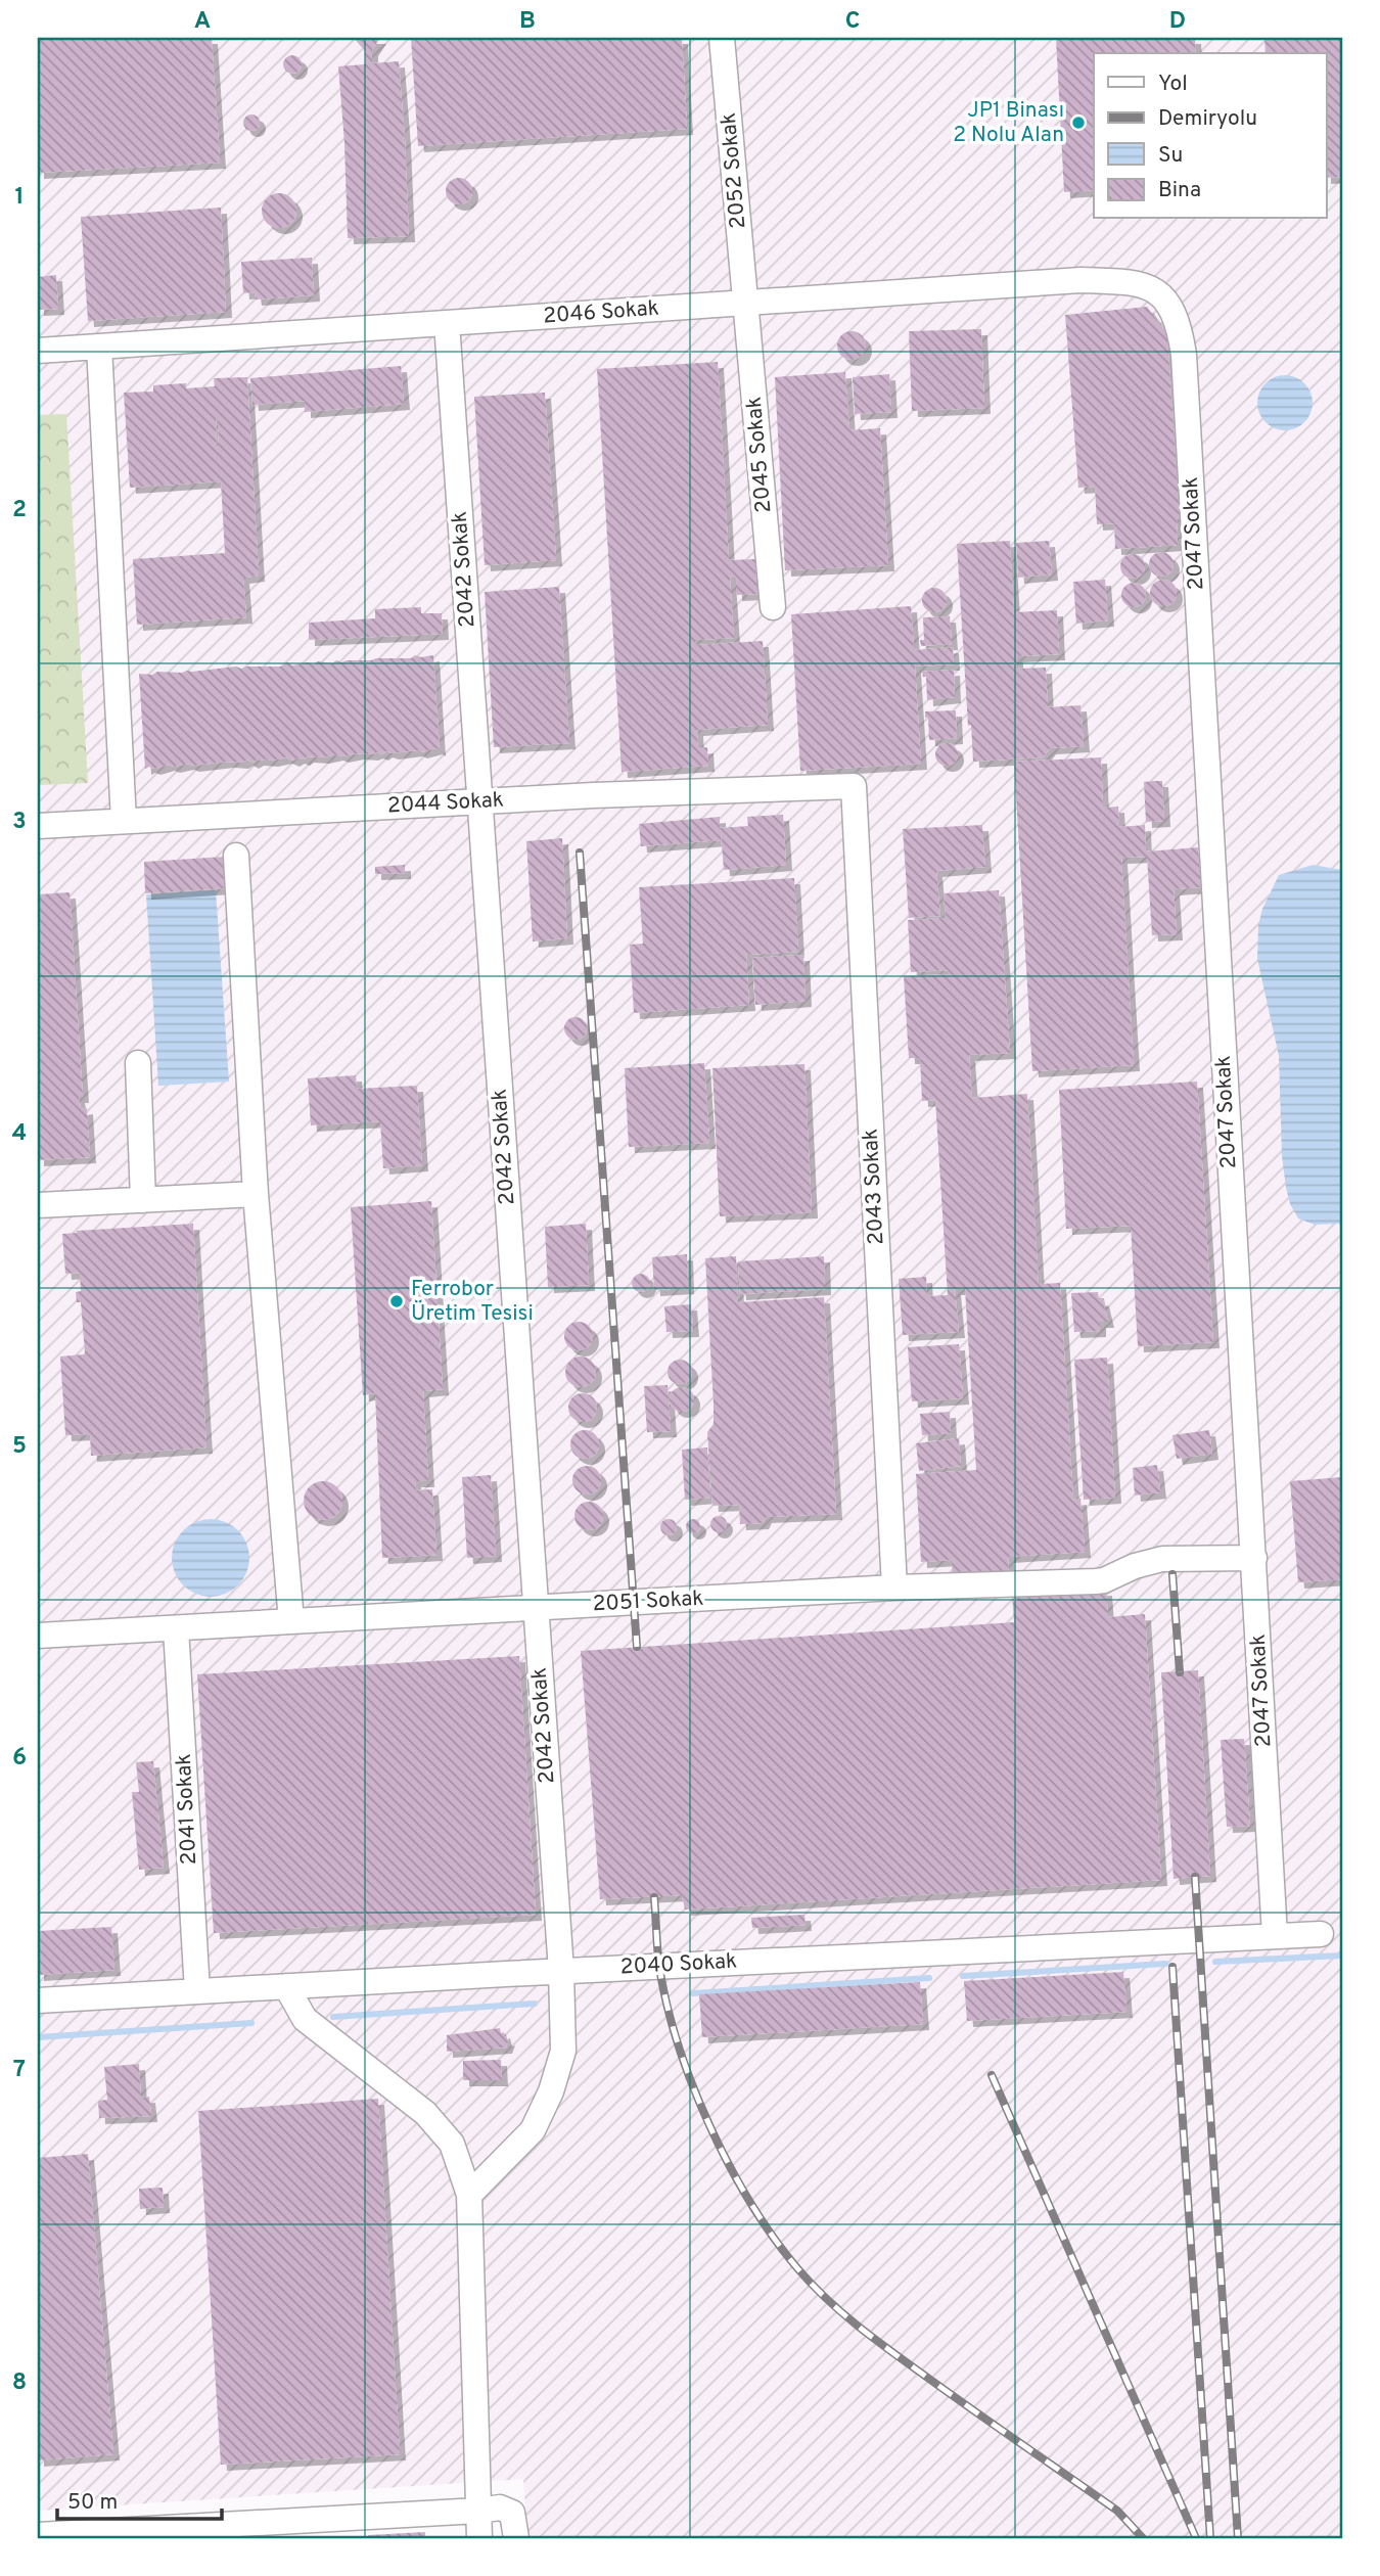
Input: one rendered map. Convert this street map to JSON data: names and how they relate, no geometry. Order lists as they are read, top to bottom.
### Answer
{
  "streets": {
    "street": [
      "2052 Sokak",
      "2046 Sokak",
      "2045 Sokak",
      "2047 Sokak",
      "2042 Sokak",
      "2044 Sokak",
      "2043 Sokak",
      "2051 Sokak",
      "2041 Sokak",
      "2040 Sokak"
    ]
  },
  "crossings": [
    ["2052 Sokak", "2046 Sokak"],
    ["2052 Sokak", "2045 Sokak"],
    ["2046 Sokak", "2045 Sokak"],
    ["2046 Sokak", "2047 Sokak"],
    ["2046 Sokak", "2042 Sokak"],
    ["2047 Sokak", "2051 Sokak"],
    ["2047 Sokak", "2040 Sokak"],
    ["2042 Sokak", "2044 Sokak"],
    ["2042 Sokak", "2051 Sokak"],
    ["2042 Sokak", "2040 Sokak"],
    ["2044 Sokak", "2043 Sokak"],
    ["2043 Sokak", "2051 Sokak"],
    ["2051 Sokak", "2041 Sokak"],
    ["2041 Sokak", "2040 Sokak"]
  ],
  "places": ["JP1 Binası 2 Nolu Alan", "Ferrobor Üretim Tesisi"],
  "legend": [
    "Yol",
    "Demiryolu",
    "Su",
    "Bina"
  ],
  "scale_bar": "50 m",
  "grid": {
    "columns": [
      "A",
      "B",
      "C",
      "D"
    ],
    "rows": [
      "1",
      "2",
      "3",
      "4",
      "5",
      "6",
      "7",
      "8"
    ]
  }
}
